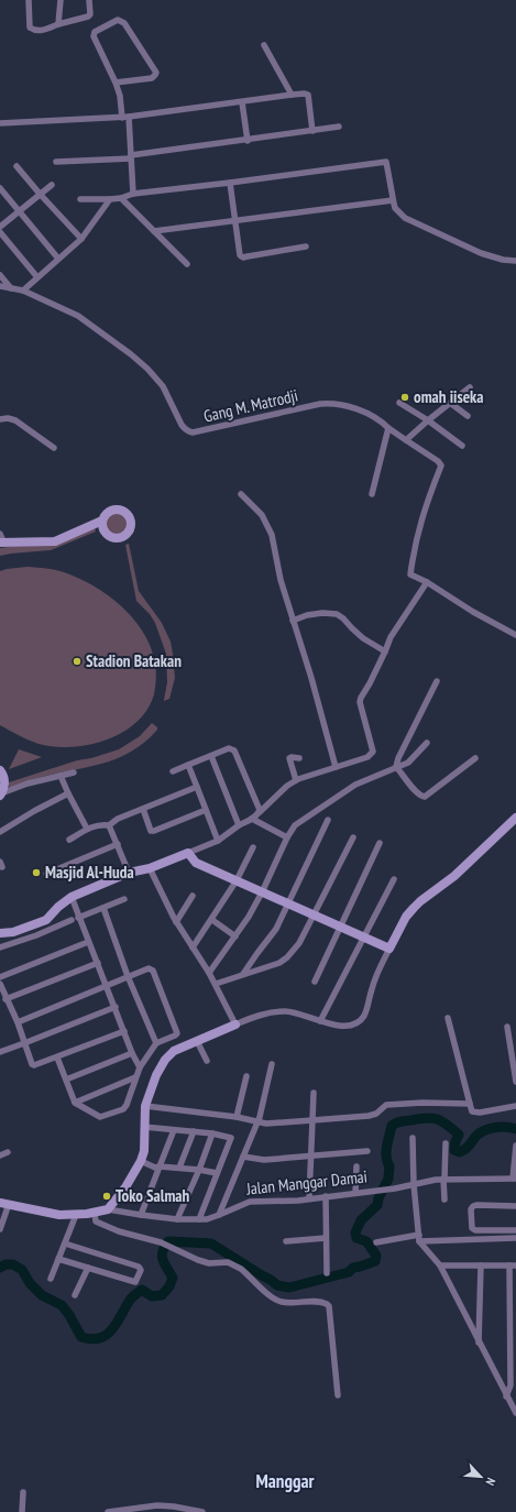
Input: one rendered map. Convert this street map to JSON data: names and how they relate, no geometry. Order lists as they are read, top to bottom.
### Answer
{
  "streets": {
    "street": ["Gang M. Matrodji", "Jalan Manggar Damai"]
  },
  "districts": ["Manggar"],
  "places": [
    "omah iiseka",
    "Stadion Batakan",
    "Masjid Al-Huda",
    "Toko Salmah"
  ],
  "north": "bottom right"
}
